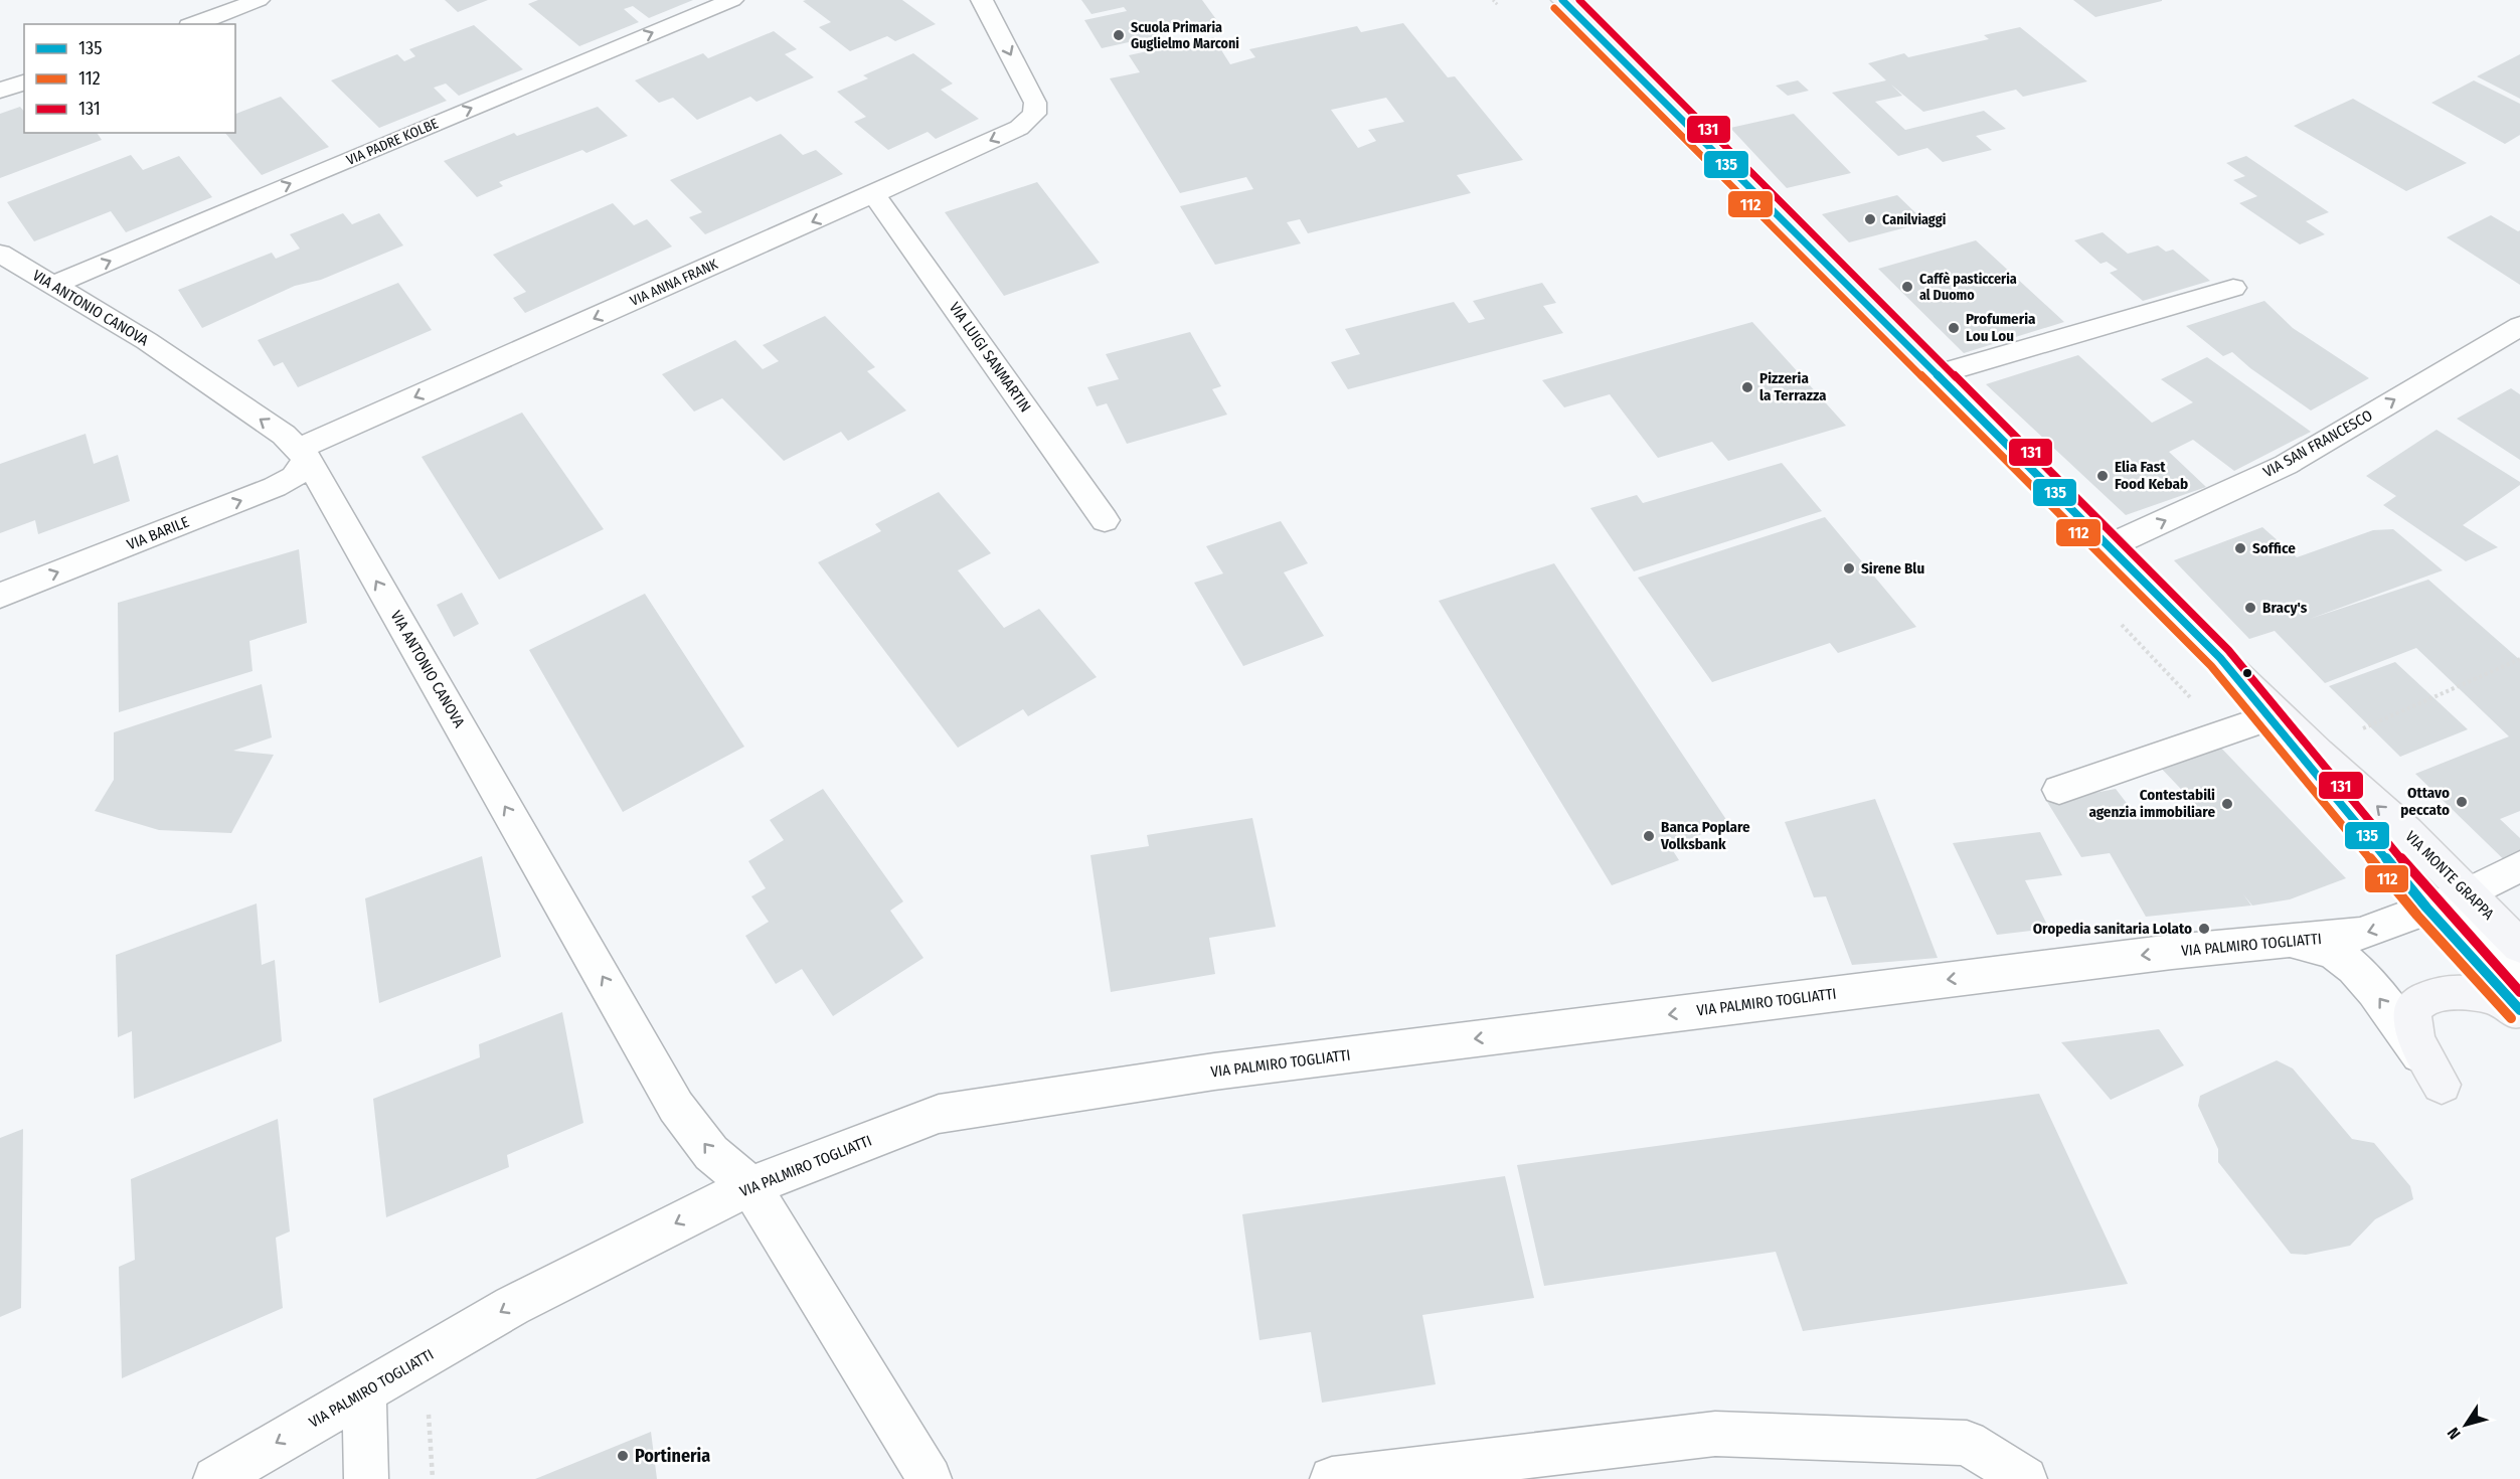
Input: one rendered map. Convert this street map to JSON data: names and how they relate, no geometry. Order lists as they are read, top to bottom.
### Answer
{
  "streets": {
    "main road": ["VIA MONTE GRAPPA"],
    "street": [
      "VIA PADRE KOLBE",
      "VIA ANNA FRANK",
      "VIA ANTONIO CANOVA",
      "VIA LUIGI SANMARTIN",
      "VIA SAN FRANCESCO",
      "VIA BARILE",
      "VIA PALMIRO TOGLIATTI"
    ]
  },
  "crossings": [
    ["VIA PADRE KOLBE", "VIA ANTONIO CANOVA"],
    ["VIA ANNA FRANK", "VIA ANTONIO CANOVA"],
    ["VIA ANNA FRANK", "VIA LUIGI SANMARTIN"],
    ["VIA ANNA FRANK", "VIA BARILE"],
    ["VIA ANTONIO CANOVA", "VIA BARILE"],
    ["VIA ANTONIO CANOVA", "VIA PALMIRO TOGLIATTI"],
    ["VIA SAN FRANCESCO", "VIA MONTE GRAPPA"],
    ["VIA MONTE GRAPPA", "VIA PALMIRO TOGLIATTI"]
  ],
  "one_way": [
    "VIA PADRE KOLBE",
    "VIA ANNA FRANK",
    "VIA ANTONIO CANOVA",
    "VIA BARILE",
    "VIA PALMIRO TOGLIATTI"
  ],
  "places": [
    "Scuola Primaria Guglielmo Marconi",
    "Canilviaggi",
    "Caffè pasticceria al Duomo",
    "Profumeria Lou Lou",
    "Pizzeria la Terrazza",
    "Elia Fast Food Kebab",
    "Soffice",
    "Sirene Blu",
    "Bracy's",
    "Ottavo peccato",
    "Contestabili agenzia immobiliare",
    "Banca Poplare Volksbank",
    "Oropedia sanitaria Lolato",
    "Portineria"
  ],
  "lines": ["transit line 135", "transit line 131", "transit line 112"],
  "legend": ["135", "112", "131"],
  "north": "bottom left"
}
